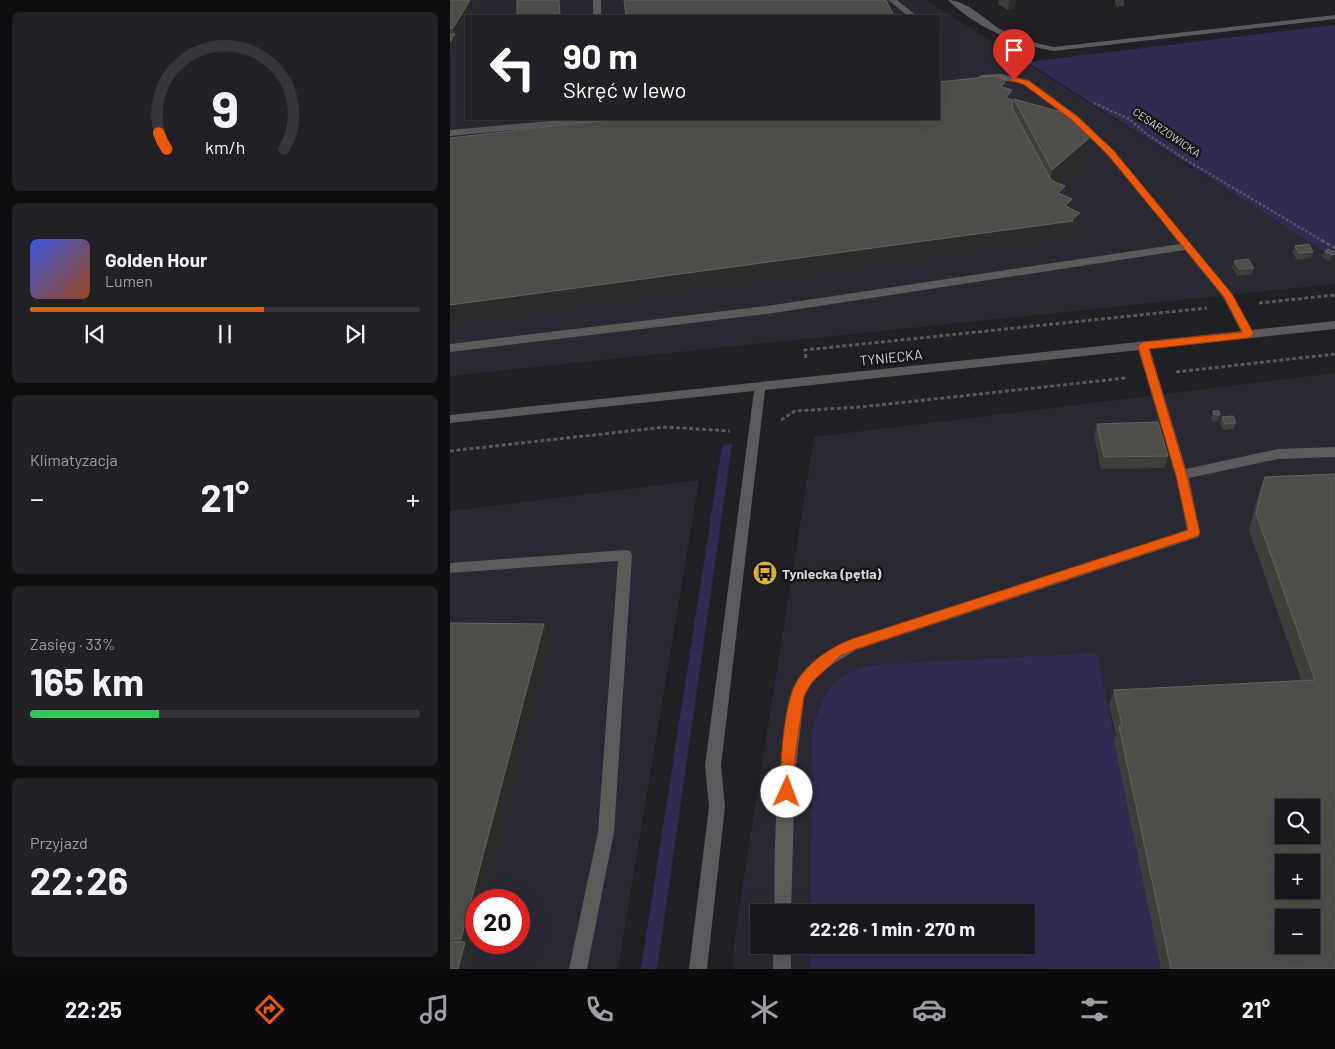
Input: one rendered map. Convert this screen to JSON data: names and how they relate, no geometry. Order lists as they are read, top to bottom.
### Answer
{
  "streets": {
    "street": ["TYNIECKA"],
    "path": ["CESARZOWICKA"]
  },
  "places": {
    "bus stop": ["Tyniecka (pętla)"]
  },
  "page": {
    "turn": ["90 m", "Skręć w lewo"],
    "song": ["Golden Hour", "Lumen"],
    "tile": [
      "Klimatyzacja",
      ["Zasięg · 33%", "165 km"],
      ["Przyjazd", "22:26"]
    ],
    "heat": ["−", "21°", "+"],
    "map_buttons": ["+", "−"],
    "limit": "20",
    "trip": "22:26 · 1 min · 270 m",
    "tabs": ["22:25", "21°"],
    "gauge": ["9", "km/h"]
  }
}
